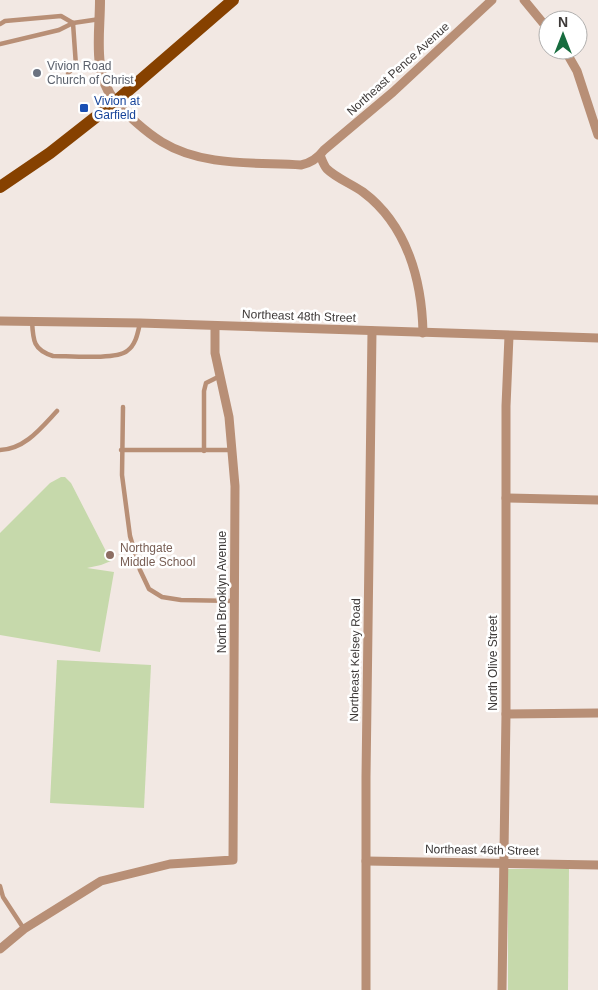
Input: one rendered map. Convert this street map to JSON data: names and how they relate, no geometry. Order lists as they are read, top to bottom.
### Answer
{
  "streets": {
    "street": [
      "Northeast Pence Avenue",
      "Northeast 48th Street",
      "North Brooklyn Avenue",
      "Northeast Kelsey Road",
      "North Olive Street",
      "Northeast 46th Street"
    ]
  },
  "crossings": [
    ["Northeast 48th Street", "North Brooklyn Avenue"],
    ["Northeast 48th Street", "Northeast Kelsey Road"],
    ["Northeast 48th Street", "North Olive Street"],
    ["Northeast Kelsey Road", "Northeast 46th Street"],
    ["North Olive Street", "Northeast 46th Street"]
  ],
  "places": {
    "other": ["Vivion Road Church of Christ", "Northgate Middle School"],
    "transit": ["Vivion at Garfield"]
  },
  "north": "top"
}
